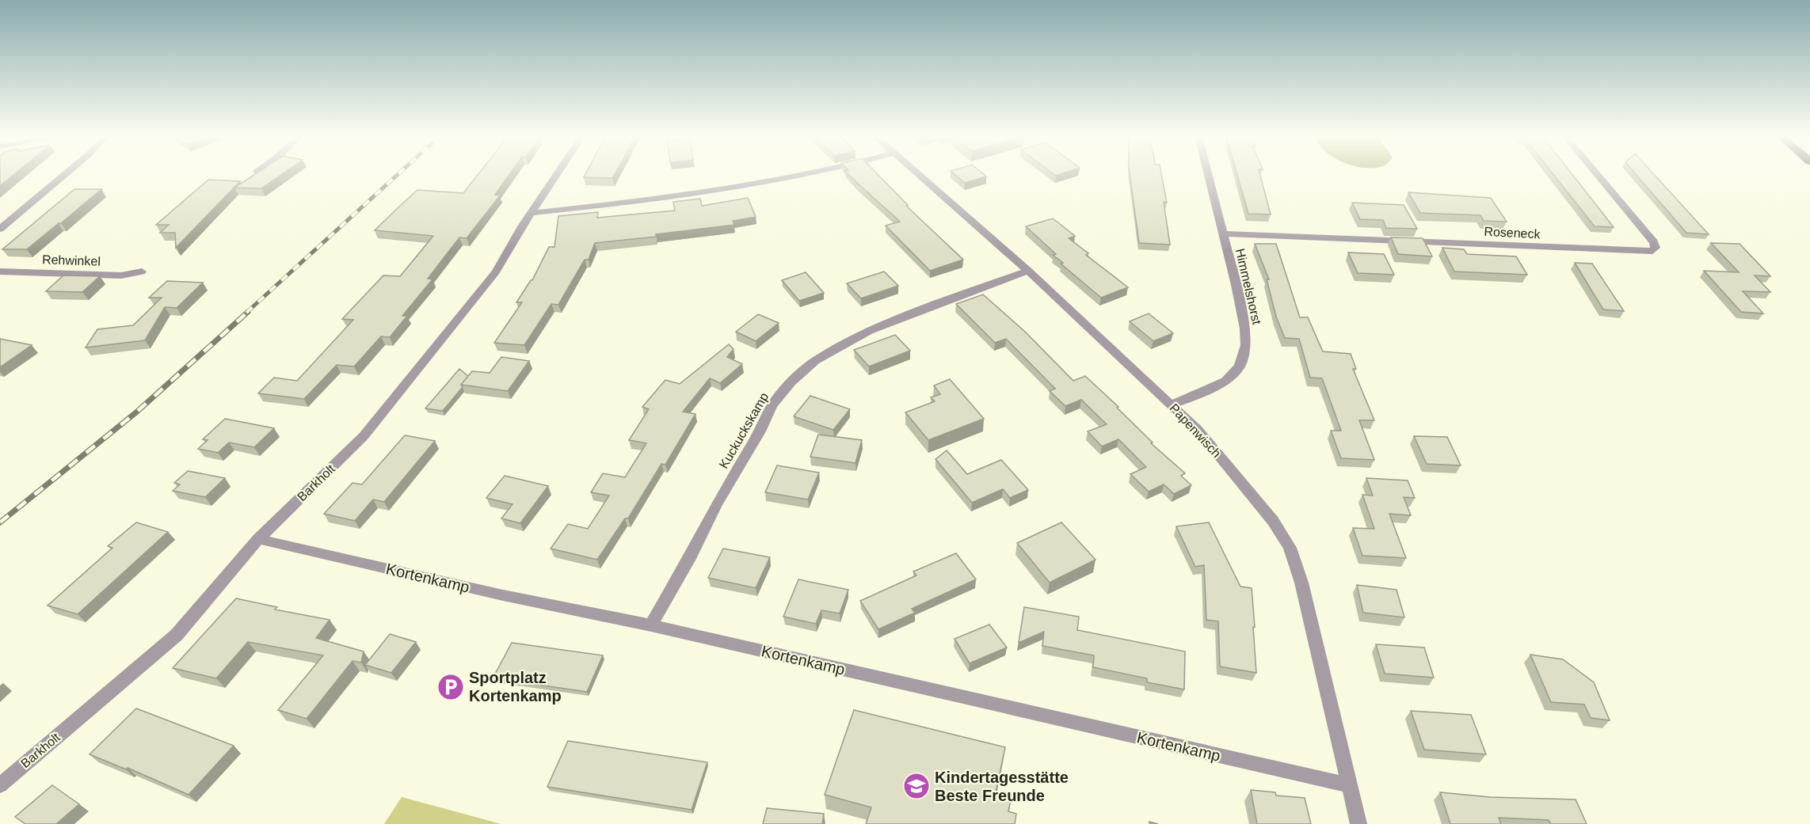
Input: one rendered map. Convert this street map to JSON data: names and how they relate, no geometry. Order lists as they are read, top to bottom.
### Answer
{
  "streets": {
    "street": [
      "Roseneck",
      "Rehwinkel",
      "Himmelshorst",
      "Kuckuckskamp",
      "Papenwisch",
      "Barkholt",
      "Kortenkamp"
    ]
  },
  "crossings": [
    ["Roseneck", "Himmelshorst"],
    ["Himmelshorst", "Papenwisch"],
    ["Kuckuckskamp", "Papenwisch"],
    ["Kuckuckskamp", "Kortenkamp"],
    ["Papenwisch", "Kortenkamp"],
    ["Barkholt", "Kortenkamp"]
  ],
  "places": {
    "parking": ["Sportplatz Kortenkamp"],
    "school or university": ["Kindertagesstätte Beste Freunde"]
  }
}
